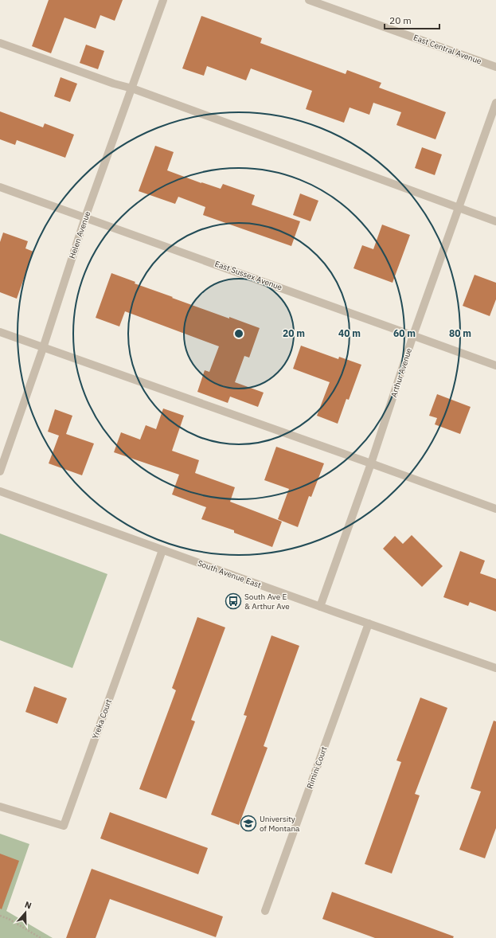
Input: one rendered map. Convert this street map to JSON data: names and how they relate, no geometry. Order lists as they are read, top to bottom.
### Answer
{
  "streets": {
    "street": [
      "East Central Avenue",
      "Helen Avenue",
      "East Sussex Avenue",
      "Arthur Avenue",
      "South Avenue East",
      "Yreka Court",
      "Rimini Court"
    ]
  },
  "crossings": [
    ["Helen Avenue", "East Sussex Avenue"],
    ["East Sussex Avenue", "Arthur Avenue"],
    ["Arthur Avenue", "South Avenue East"],
    ["South Avenue East", "Yreka Court"],
    ["South Avenue East", "Rimini Court"]
  ],
  "places": {
    "bus stop": ["South Ave E & Arthur Ave"],
    "school or university": ["University of Montana"]
  },
  "scale_bar": "20 m",
  "north": "top",
  "rings": [
    "20 m",
    "40 m",
    "60 m",
    "80 m"
  ]
}
